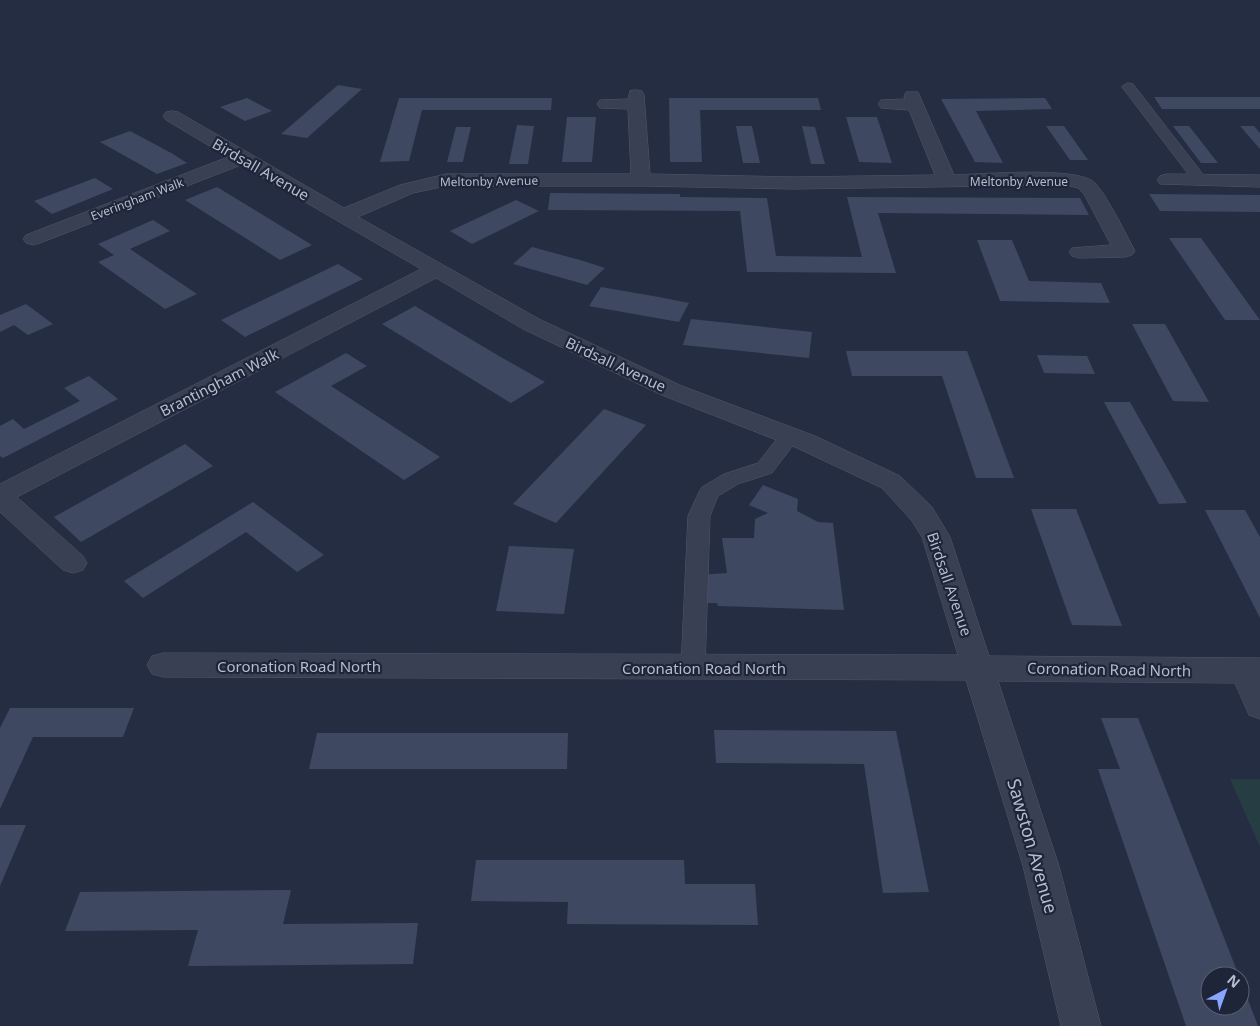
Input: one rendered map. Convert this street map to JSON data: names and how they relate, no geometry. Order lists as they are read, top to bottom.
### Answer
{
  "streets": {
    "street": [
      "Birdsall Avenue",
      "Meltonby Avenue",
      "Everingham Walk",
      "Brantingham Walk",
      "Coronation Road North",
      "Sawston Avenue"
    ]
  },
  "crossings": [
    ["Birdsall Avenue", "Meltonby Avenue"],
    ["Birdsall Avenue", "Everingham Walk"],
    ["Birdsall Avenue", "Brantingham Walk"],
    ["Birdsall Avenue", "Coronation Road North"],
    ["Birdsall Avenue", "Sawston Avenue"],
    ["Coronation Road North", "Sawston Avenue"]
  ],
  "north": "top right"
}
